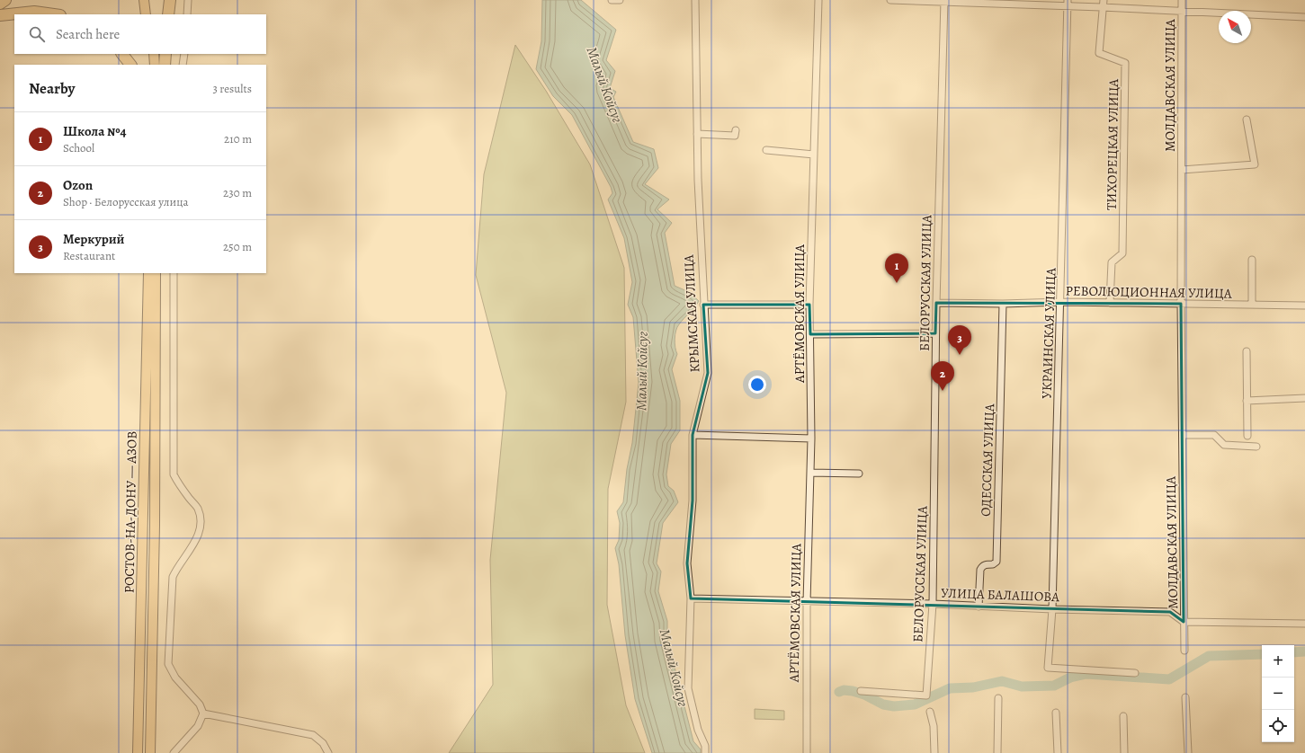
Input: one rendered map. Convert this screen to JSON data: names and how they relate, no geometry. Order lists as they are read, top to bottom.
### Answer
{
  "streets": {
    "main road": ["РОСТОВ-НА-ДОНУ — АЗОВ"],
    "street": [
      "МОЛДАВСКАЯ УЛИЦА",
      "ТИХОРЕЦКАЯ УЛИЦА",
      "БЕЛОРУССКАЯ УЛИЦА",
      "РЕВОЛЮЦИОННАЯ УЛИЦА",
      "КРЫМСКАЯ УЛИЦА",
      "АРТЁМОВСКАЯ УЛИЦА",
      "УКРАИНСКАЯ УЛИЦА",
      "ОДЕССКАЯ УЛИЦА",
      "УЛИЦА БАЛАШОВА"
    ]
  },
  "crossings": [
    ["МОЛДАВСКАЯ УЛИЦА", "РЕВОЛЮЦИОННАЯ УЛИЦА"],
    ["МОЛДАВСКАЯ УЛИЦА", "УЛИЦА БАЛАШОВА"],
    ["ТИХОРЕЦКАЯ УЛИЦА", "РЕВОЛЮЦИОННАЯ УЛИЦА"],
    ["БЕЛОРУССКАЯ УЛИЦА", "РЕВОЛЮЦИОННАЯ УЛИЦА"],
    ["БЕЛОРУССКАЯ УЛИЦА", "УЛИЦА БАЛАШОВА"],
    ["РЕВОЛЮЦИОННАЯ УЛИЦА", "УКРАИНСКАЯ УЛИЦА"],
    ["РЕВОЛЮЦИОННАЯ УЛИЦА", "ОДЕССКАЯ УЛИЦА"],
    ["КРЫМСКАЯ УЛИЦА", "УЛИЦА БАЛАШОВА"],
    ["АРТЁМОВСКАЯ УЛИЦА", "УЛИЦА БАЛАШОВА"],
    ["УКРАИНСКАЯ УЛИЦА", "УЛИЦА БАЛАШОВА"],
    ["ОДЕССКАЯ УЛИЦА", "УЛИЦА БАЛАШОВА"]
  ],
  "water": ["Малый Койсуг"],
  "north": "top left",
  "page": {
    "search": "Search here",
    "heading": ["Nearby", "3 results"],
    "list": [
      {
        "mark": "1",
        "name": "Школа №4",
        "note": "School",
        "value": "210 m"
      },
      {
        "mark": "2",
        "name": "Ozon",
        "note": "Shop · Белорусская улица",
        "value": "230 m"
      },
      {
        "mark": "3",
        "name": "Меркурий",
        "note": "Restaurant",
        "value": "250 m"
      }
    ],
    "pins": ["1", "3", "2"],
    "map_buttons": ["+", "−"]
  }
}
